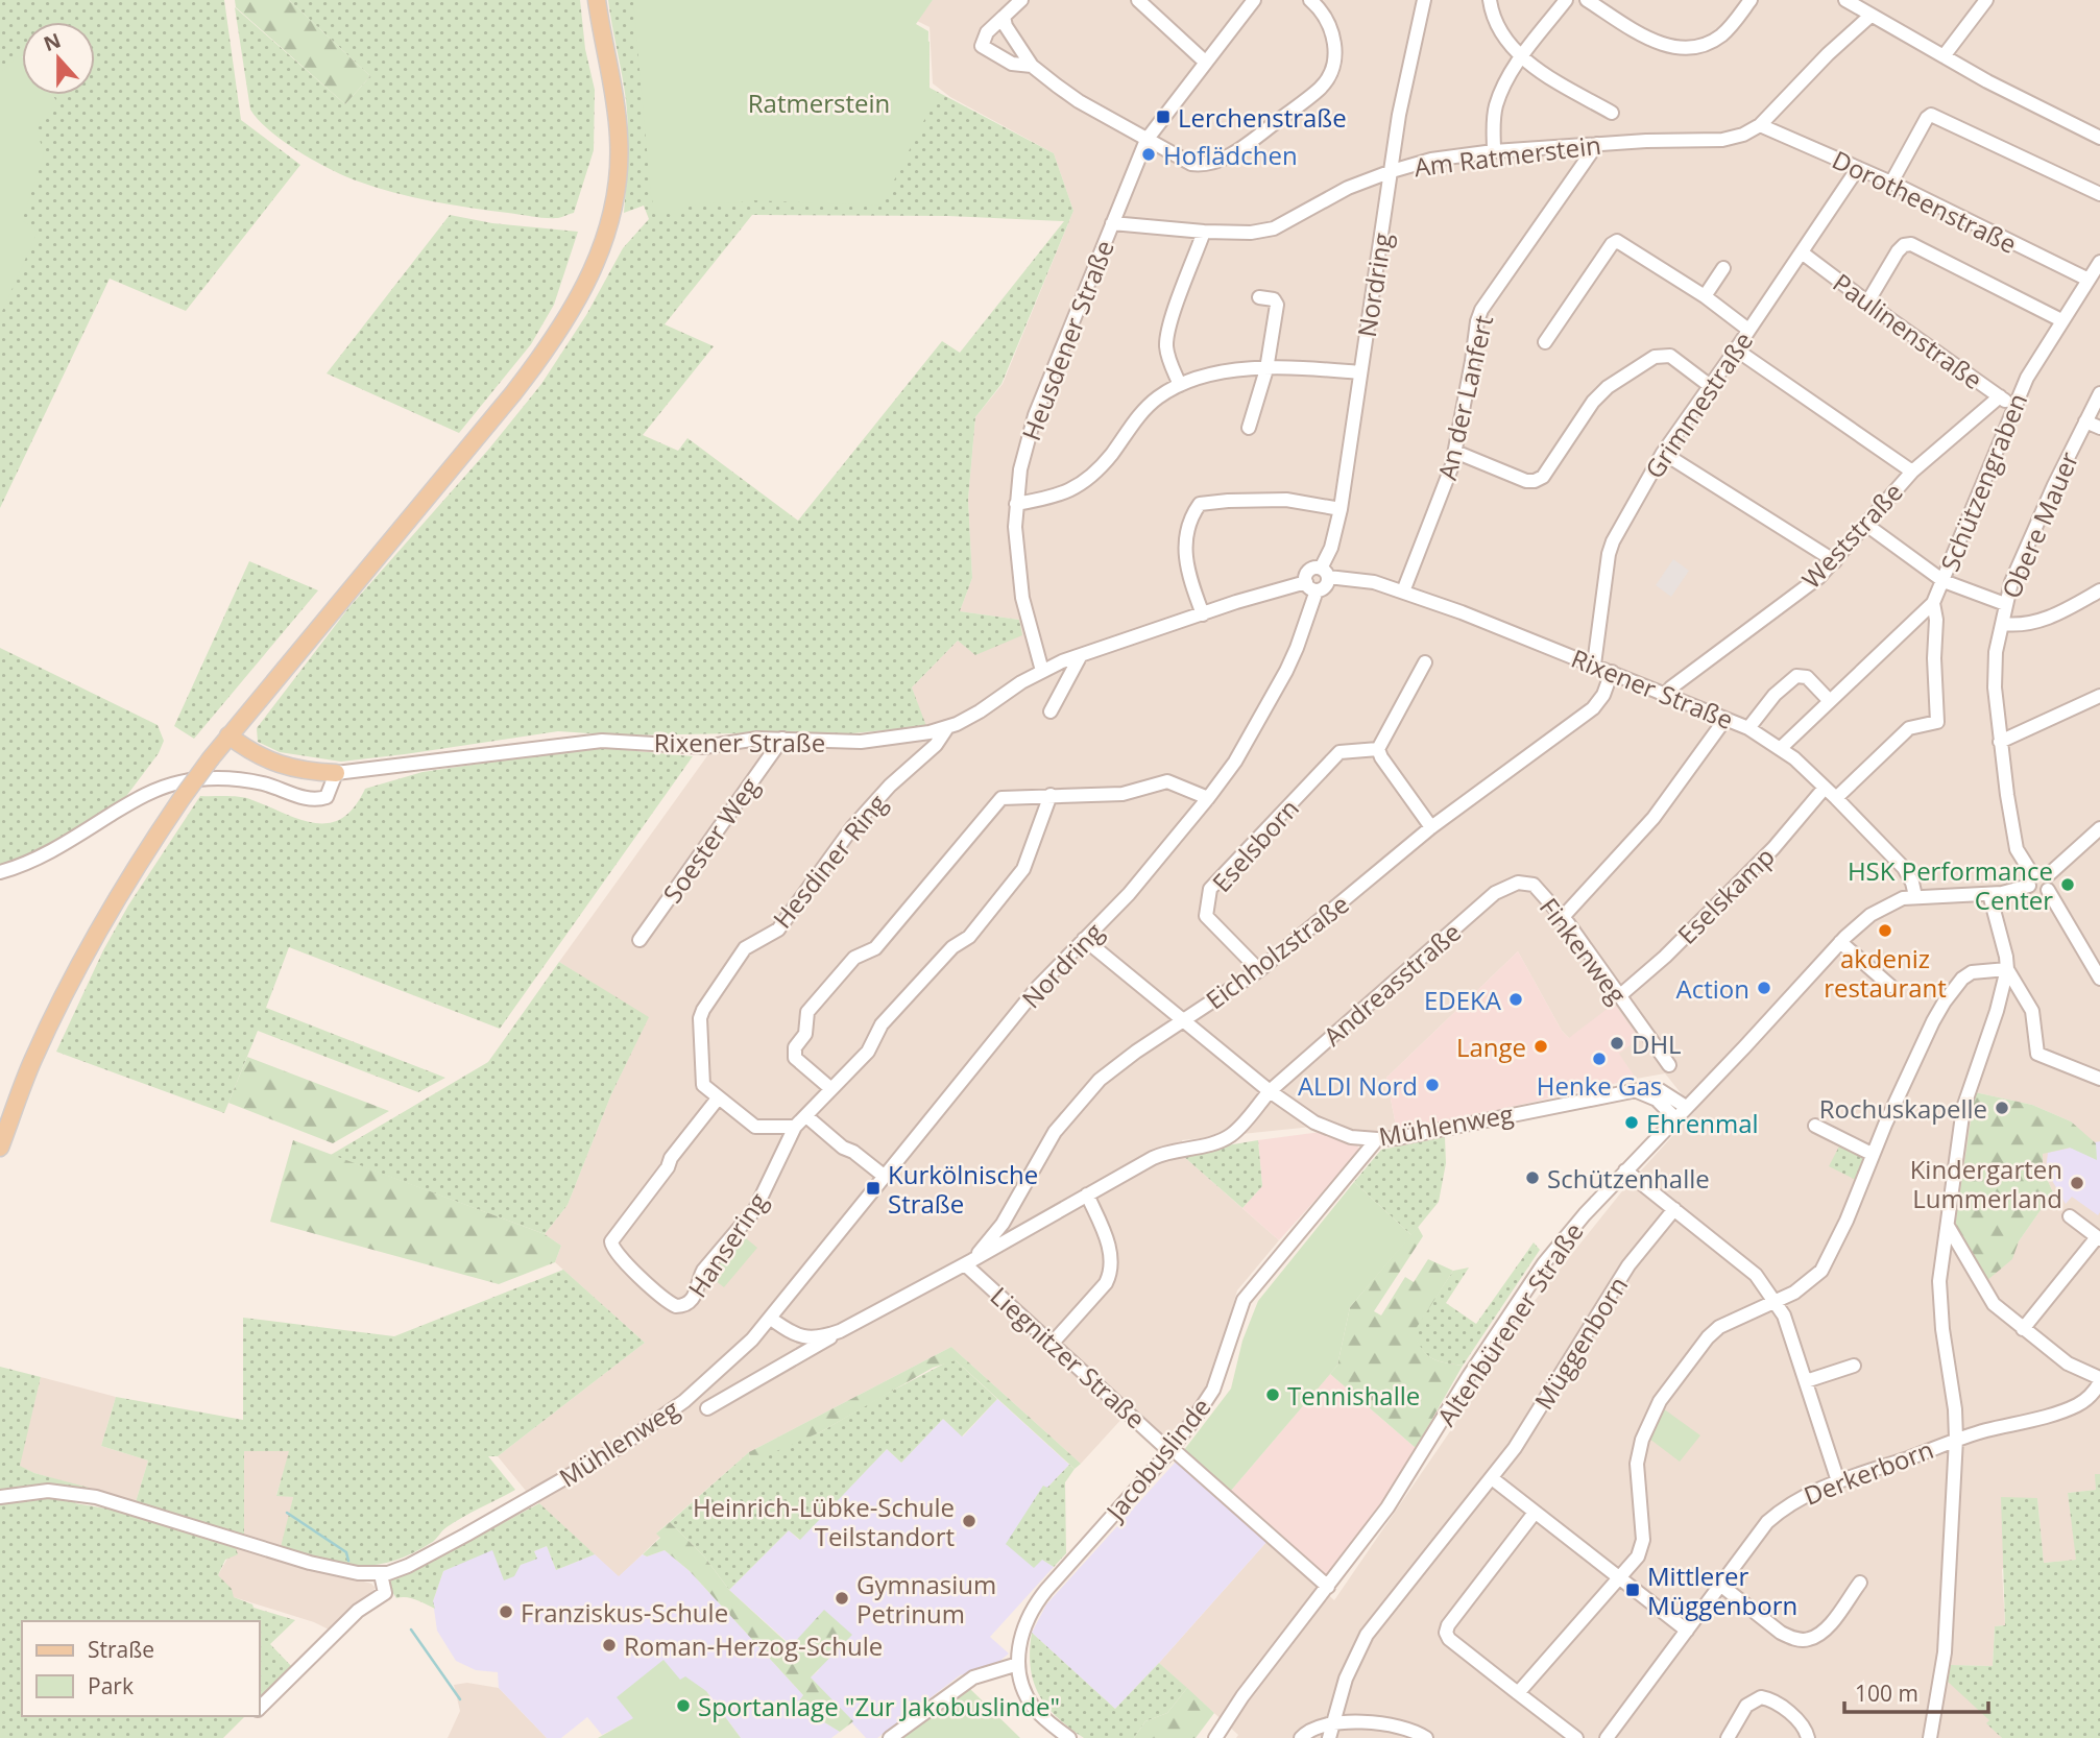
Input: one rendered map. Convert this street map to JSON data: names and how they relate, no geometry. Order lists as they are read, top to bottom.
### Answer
{
  "streets": {
    "street": [
      "Am Ratmerstein",
      "Dorotheenstraße",
      "Nordring",
      "Paulinenstraße",
      "Heusdener Straße",
      "An der Lanfert",
      "Grimmestraße",
      "Schützengraben",
      "Obere Mauer",
      "Weststraße",
      "Rixener Straße",
      "Soester Weg",
      "Eselsborn",
      "Hesdiner Ring",
      "Eselskamp",
      "Finkenweg",
      "Eichholzstraße",
      "Andreasstraße",
      "Mühlenweg",
      "Hansering",
      "Altenbürener Straße",
      "Müggenborn",
      "Liegnitzer Straße",
      "Jacobuslinde",
      "Derkerborn"
    ]
  },
  "crossings": [
    ["Am Ratmerstein", "Dorotheenstraße"],
    ["Am Ratmerstein", "Nordring"],
    ["Am Ratmerstein", "Heusdener Straße"],
    ["Am Ratmerstein", "An der Lanfert"],
    ["Dorotheenstraße", "Grimmestraße"],
    ["Dorotheenstraße", "Schützengraben"],
    ["Nordring", "Rixener Straße"],
    ["Nordring", "Mühlenweg"],
    ["Paulinenstraße", "Grimmestraße"],
    ["Paulinenstraße", "Schützengraben"],
    ["Paulinenstraße", "Weststraße"],
    ["Heusdener Straße", "Rixener Straße"],
    ["An der Lanfert", "Rixener Straße"],
    ["Grimmestraße", "Rixener Straße"],
    ["Schützengraben", "Rixener Straße"],
    ["Obere Mauer", "Altenbürener Straße"],
    ["Weststraße", "Rixener Straße"],
    ["Rixener Straße", "Soester Weg"],
    ["Rixener Straße", "Hesdiner Ring"],
    ["Rixener Straße", "Eselskamp"],
    ["Rixener Straße", "Eichholzstraße"],
    ["Rixener Straße", "Altenbürener Straße"],
    ["Eselsborn", "Eichholzstraße"],
    ["Hesdiner Ring", "Hansering"],
    ["Eselskamp", "Finkenweg"],
    ["Finkenweg", "Andreasstraße"],
    ["Eichholzstraße", "Mühlenweg"],
    ["Eichholzstraße", "Liegnitzer Straße"],
    ["Andreasstraße", "Mühlenweg"],
    ["Mühlenweg", "Altenbürener Straße"],
    ["Mühlenweg", "Liegnitzer Straße"],
    ["Mühlenweg", "Jacobuslinde"],
    ["Altenbürener Straße", "Liegnitzer Straße"],
    ["Liegnitzer Straße", "Jacobuslinde"]
  ],
  "parks": ["Ratmerstein"],
  "places": {
    "transit": ["Lerchenstraße", "Kurkölnische Straße", "Mittlerer Müggenborn"],
    "other": [
      "Hoflädchen",
      "HSK Performance Center",
      "akdeniz restaurant",
      "Action",
      "EDEKA",
      "DHL",
      "Lange",
      "Henke Gas",
      "ALDI Nord",
      "Rochuskapelle",
      "Ehrenmal",
      "Schützenhalle",
      "Kindergarten Lummerland",
      "Tennishalle",
      "Heinrich-Lübke-Schule Teilstandort",
      "Gymnasium Petrinum",
      "Franziskus-Schule",
      "Roman-Herzog-Schule",
      "Sportanlage \"Zur Jakobuslinde\""
    ]
  },
  "legend": ["Straße", "Park"],
  "scale_bar": "100 m",
  "north": "top"
}
